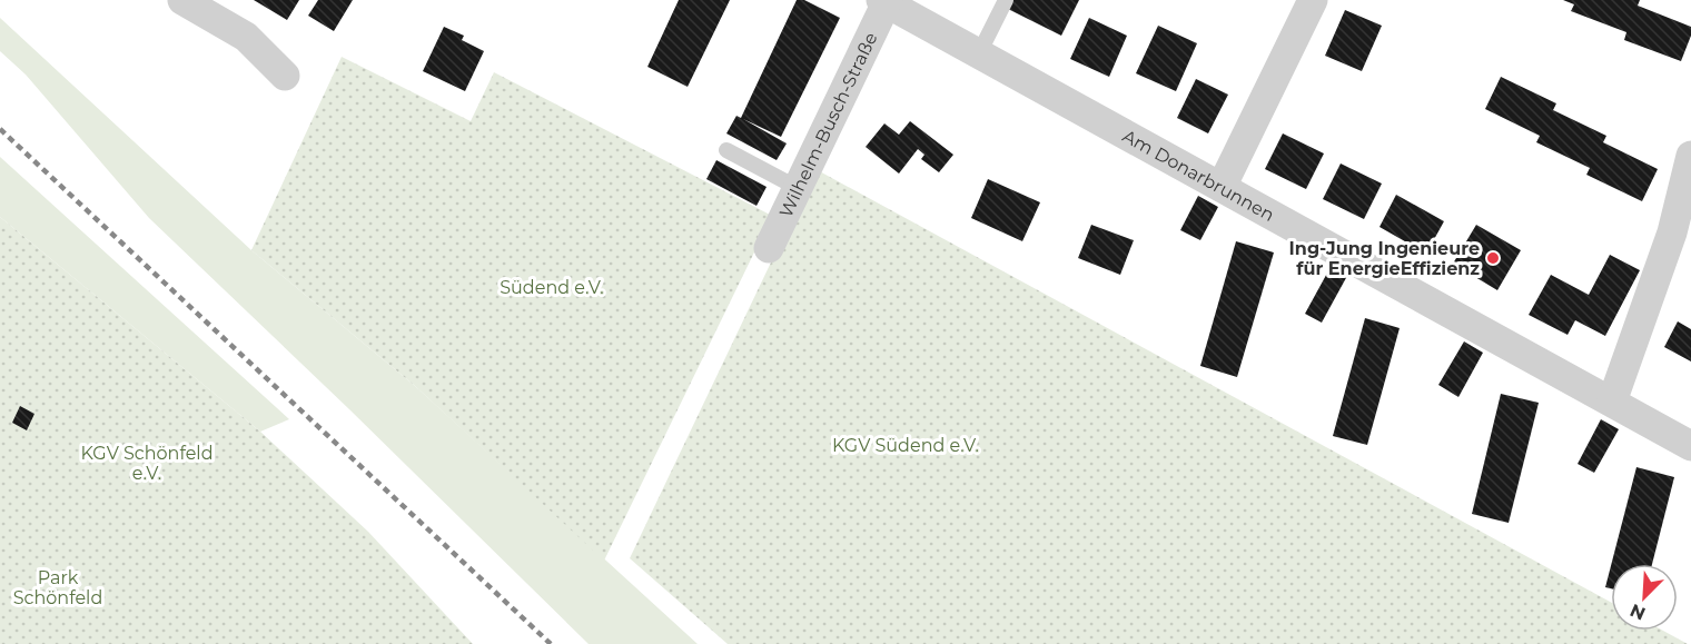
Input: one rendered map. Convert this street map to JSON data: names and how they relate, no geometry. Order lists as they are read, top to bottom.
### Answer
{
  "streets": {
    "street": ["Wilhelm-Busch-Straße", "Am Donarbrunnen"]
  },
  "crossings": [
    ["Wilhelm-Busch-Straße", "Am Donarbrunnen"]
  ],
  "parks": [
    "Südend e.V.",
    "KGV Südend e.V.",
    "KGV Schönfeld e.V.",
    "Park Schönfeld"
  ],
  "places": ["Ing-Jung Ingenieure für EnergieEffizienz"],
  "north": "bottom left"
}
